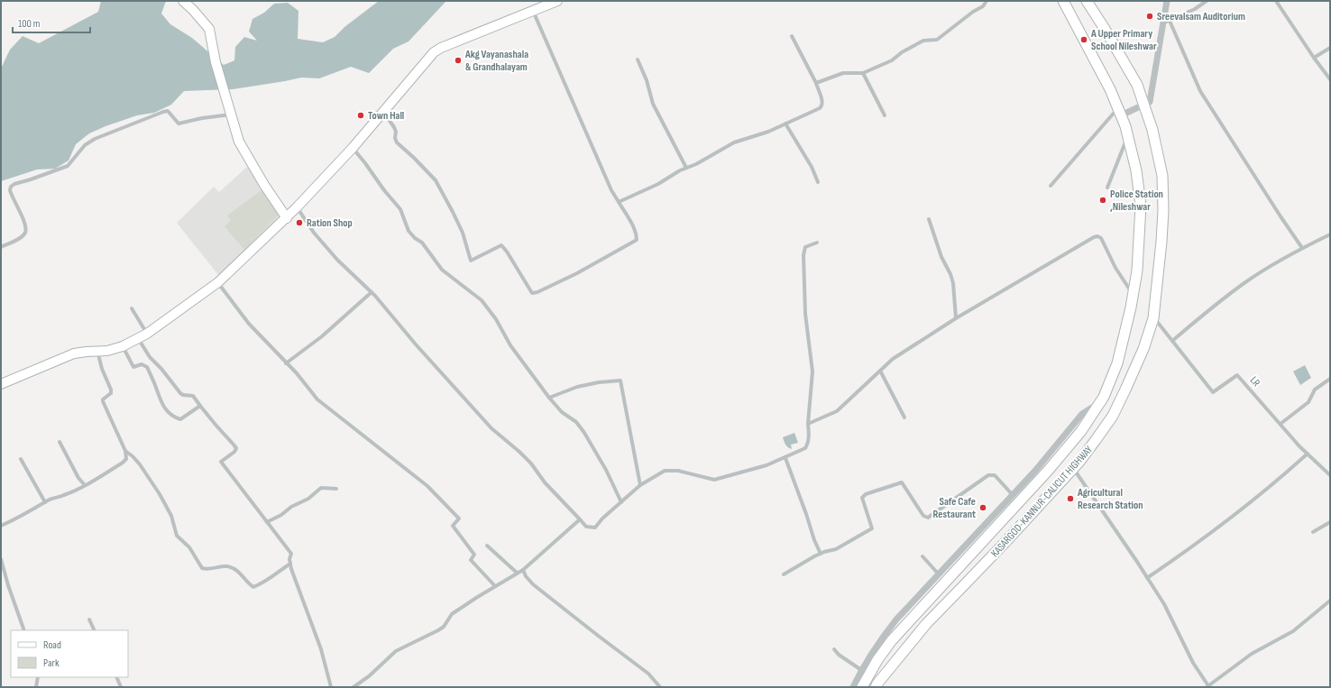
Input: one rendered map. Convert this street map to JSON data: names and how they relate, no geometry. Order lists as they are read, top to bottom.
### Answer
{
  "streets": {
    "highway": ["KASARGOD-KANNUR-CALICUT HIGHWAY"],
    "street": ["LR"]
  },
  "crossings": [
    ["LR", "KASARGOD-KANNUR-CALICUT HIGHWAY"]
  ],
  "places": [
    "Sreevalsam Auditorium",
    "A Upper Primary School Nileshwar",
    "Akg Vayanashala & Grandhalayam",
    "Town Hall",
    "Police Station ,Nileshwar",
    "Ration Shop",
    "Agricultural Research Station",
    "Safe Cafe Restaurant"
  ],
  "legend": ["Road", "Park"],
  "scale_bar": "100 m"
}
